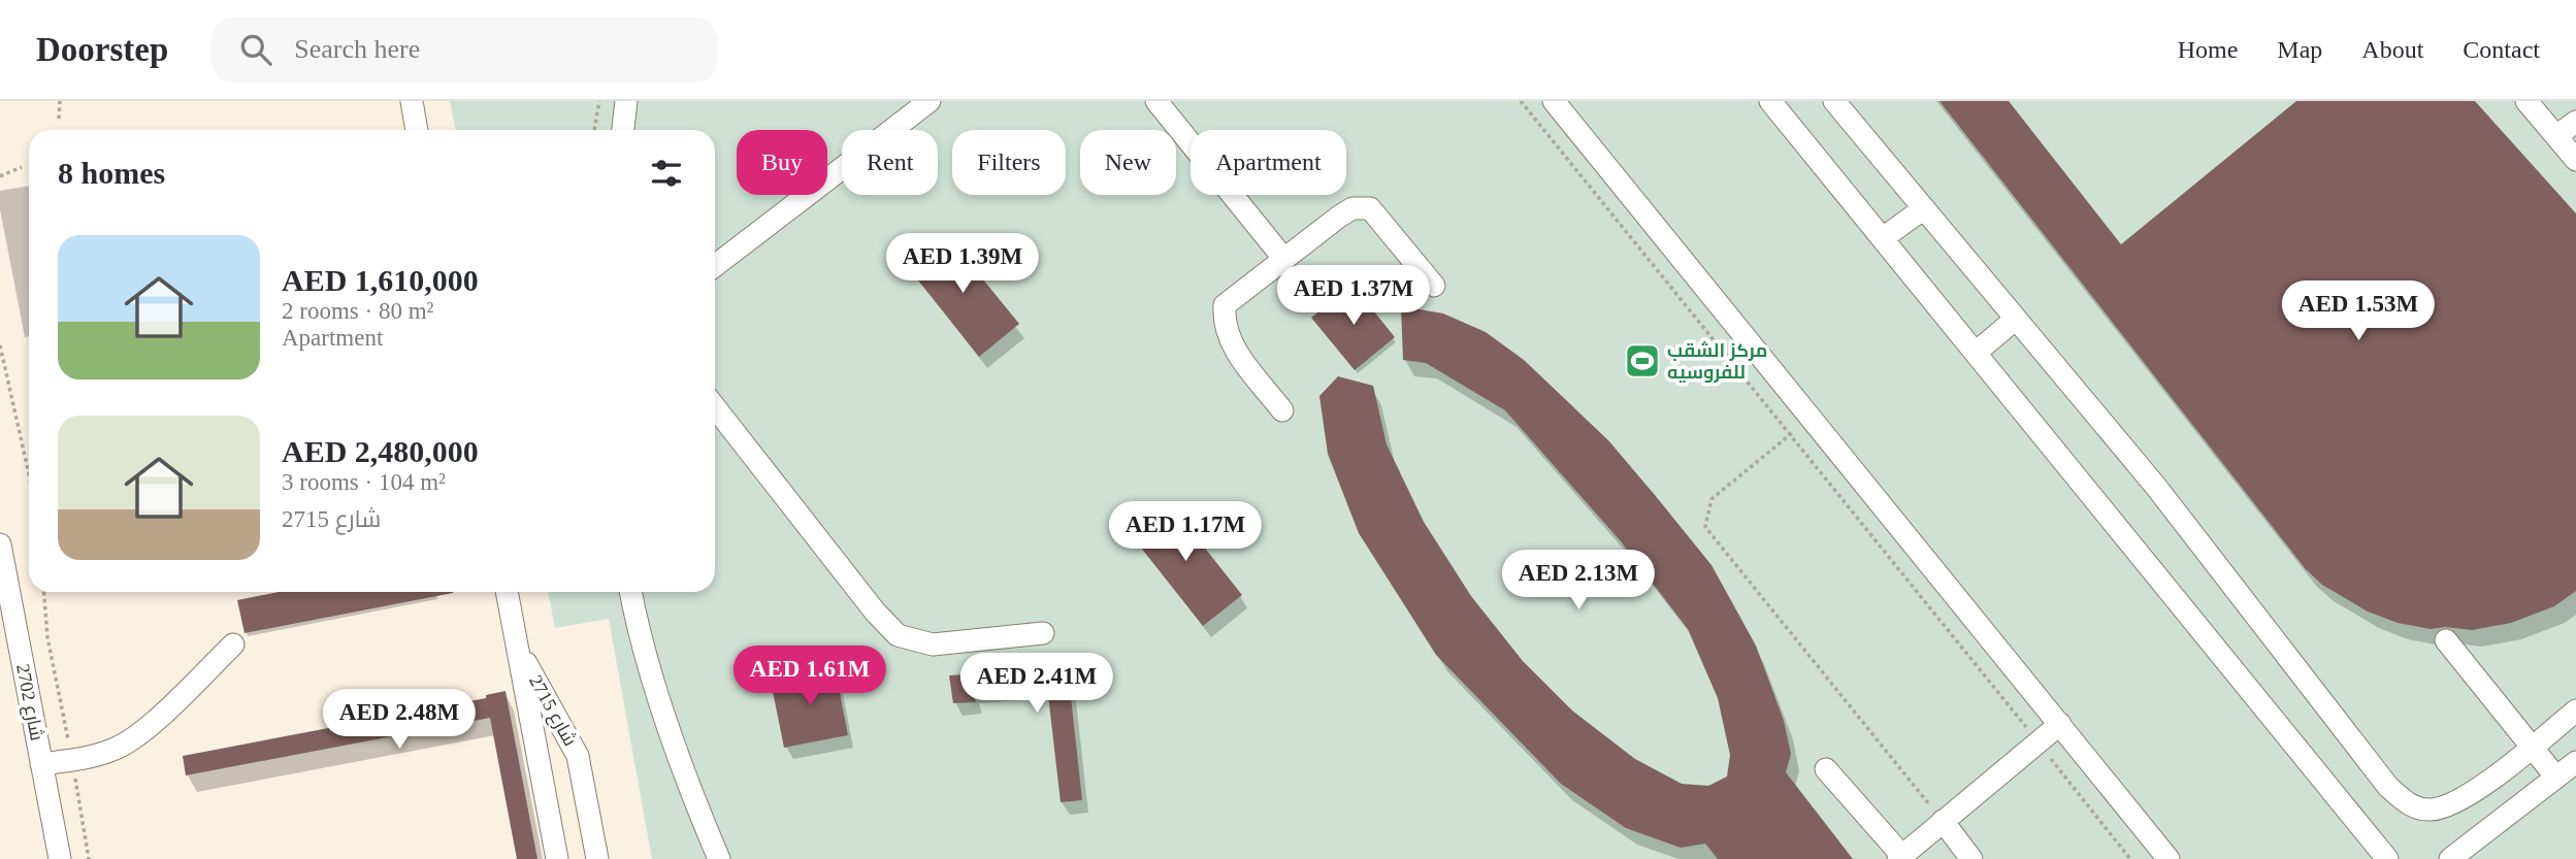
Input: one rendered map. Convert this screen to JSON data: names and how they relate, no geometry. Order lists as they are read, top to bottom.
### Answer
{
  "streets": {
    "street": ["شارع 2702", "شارع 2715"]
  },
  "places": {
    "sports": ["مركز الشقب للفروسيه"]
  },
  "page": {
    "header": "Doorstep",
    "search": "Search here",
    "nav": [
      "Home",
      "Map",
      "About",
      "Contact"
    ],
    "chip": [
      "Buy",
      "Rent",
      "Filters",
      "New",
      "Apartment"
    ],
    "heading": "8 homes",
    "list": [
      {
        "name": "AED 1,610,000",
        "note": "2 rooms · 80 m² · Apartment"
      },
      {
        "name": "AED 2,480,000",
        "note": "3 rooms · 104 m² · شارع 2715"
      }
    ],
    "price": [
      "AED 1.39M",
      "AED 1.37M",
      "AED 1.53M",
      "AED 1.17M",
      "AED 2.13M",
      "AED 1.61M",
      "AED 2.41M",
      "AED 2.48M"
    ]
  }
}
